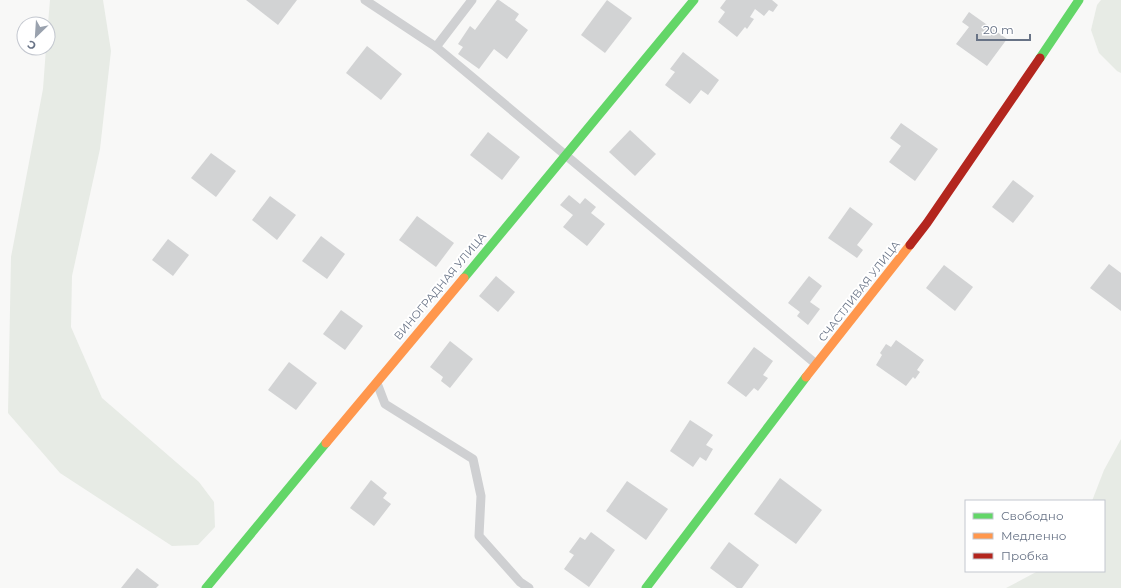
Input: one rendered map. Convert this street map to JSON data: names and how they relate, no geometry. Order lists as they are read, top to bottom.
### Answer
{
  "streets": {
    "street": ["ВИНОГРАДНАЯ УЛИЦА", "СЧАСТЛИВАЯ УЛИЦА"]
  },
  "legend": ["Свободно", "Медленно", "Пробка"],
  "scale_bar": "20 m",
  "north": "bottom left"
}
